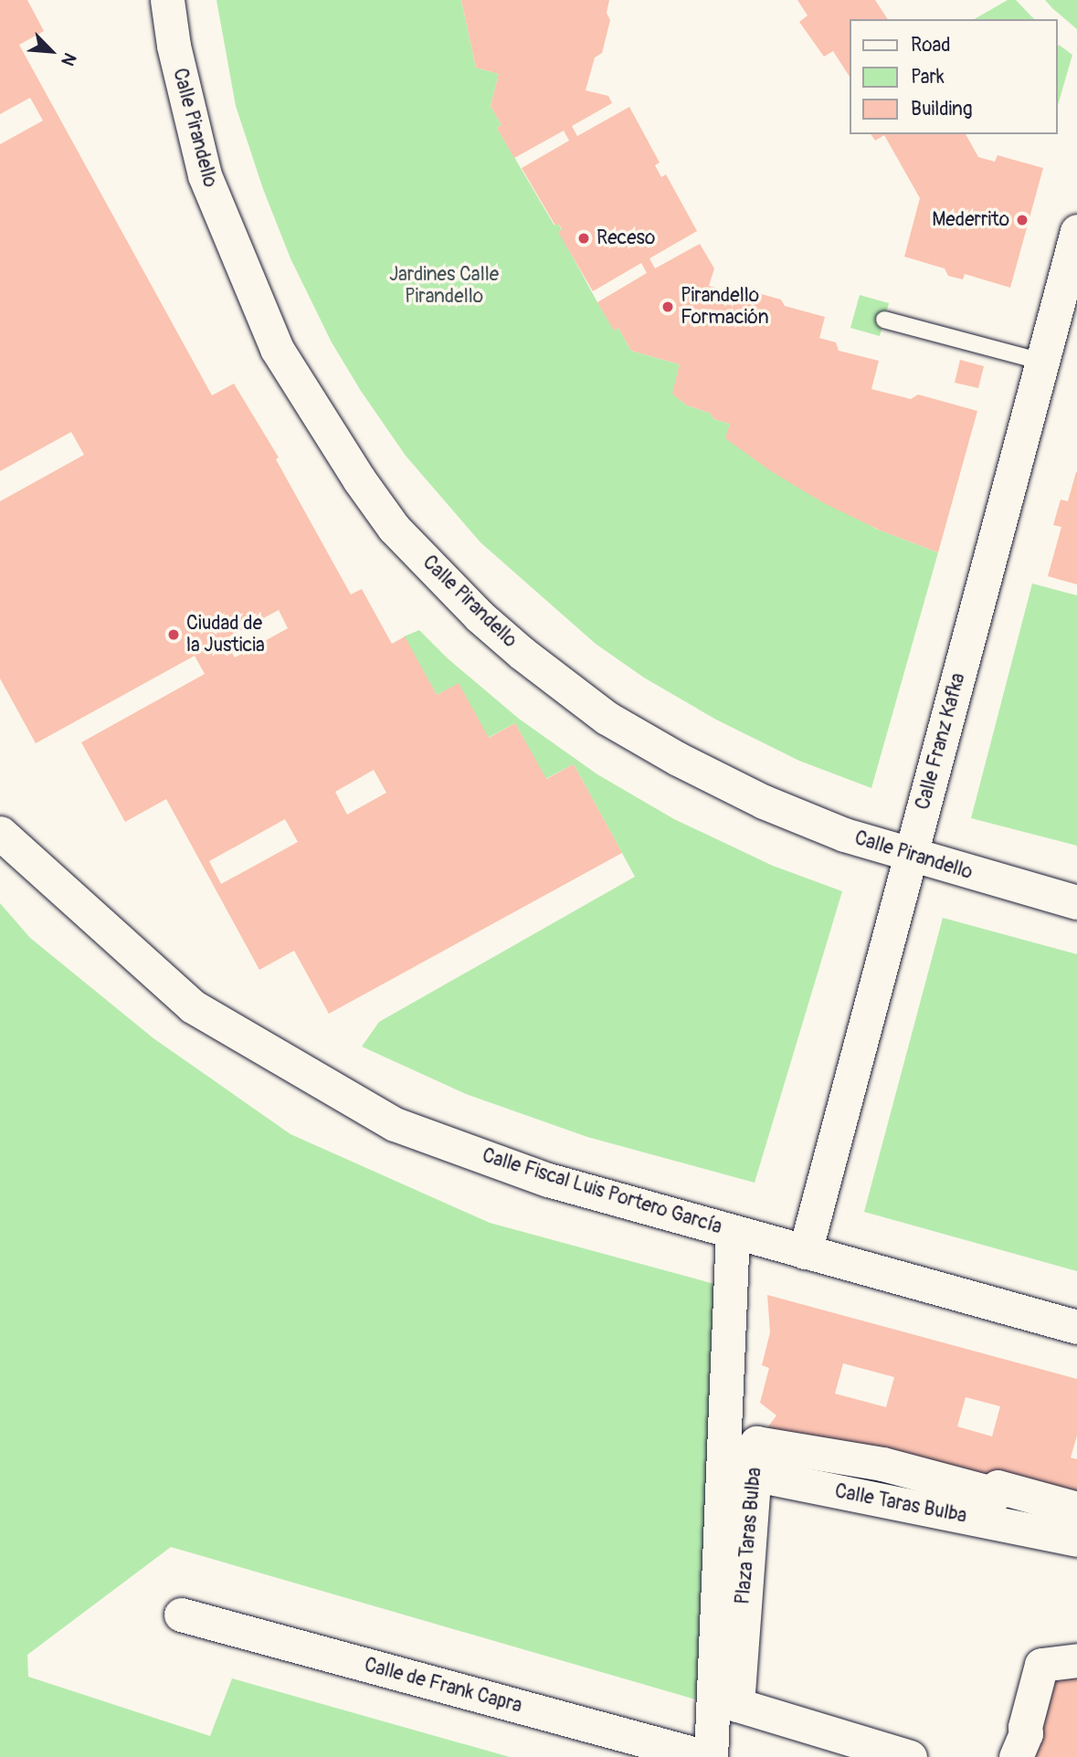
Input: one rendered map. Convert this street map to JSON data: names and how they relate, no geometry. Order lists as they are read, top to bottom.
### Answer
{
  "streets": {
    "street": [
      "Calle Pirandello",
      "Calle Franz Kafka",
      "Calle Fiscal Luis Portero García",
      "Calle Taras Bulba",
      "Plaza Taras Bulba",
      "Calle de Frank Capra"
    ]
  },
  "crossings": [
    ["Calle Pirandello", "Calle Franz Kafka"],
    ["Calle Franz Kafka", "Calle Fiscal Luis Portero García"],
    ["Calle Fiscal Luis Portero García", "Calle Taras Bulba"],
    ["Calle Fiscal Luis Portero García", "Plaza Taras Bulba"],
    ["Calle Taras Bulba", "Plaza Taras Bulba"]
  ],
  "parks": ["Jardines Calle Pirandello"],
  "places": [
    "Mederrito",
    "Receso",
    "Pirandello Formación",
    "Ciudad de la Justicia"
  ],
  "legend": ["Road", "Park", "Building"],
  "north": "bottom right"
}
